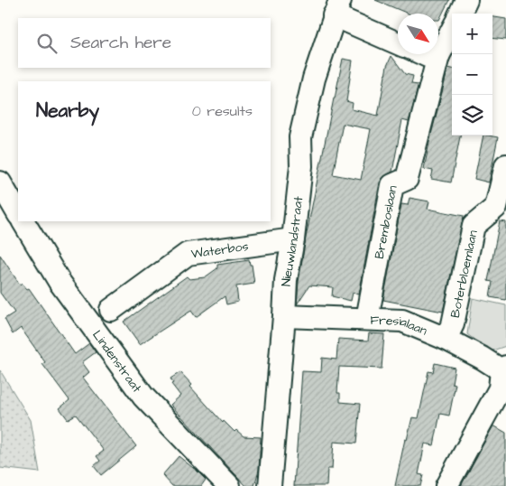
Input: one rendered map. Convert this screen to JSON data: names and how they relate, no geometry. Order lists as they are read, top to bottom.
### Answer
{
  "streets": {
    "street": [
      "Bremboslaan",
      "Nieuwlandstraat",
      "Waterbos",
      "Boterbloemlaan",
      "Fresialaan",
      "Lindenstraat"
    ]
  },
  "crossings": [
    ["Bremboslaan", "Fresialaan"],
    ["Nieuwlandstraat", "Waterbos"],
    ["Nieuwlandstraat", "Fresialaan"],
    ["Boterbloemlaan", "Fresialaan"]
  ],
  "north": "bottom right",
  "page": {
    "map_buttons": ["+", "−"],
    "search": "Search here",
    "heading": ["Nearby", "0 results"]
  }
}
